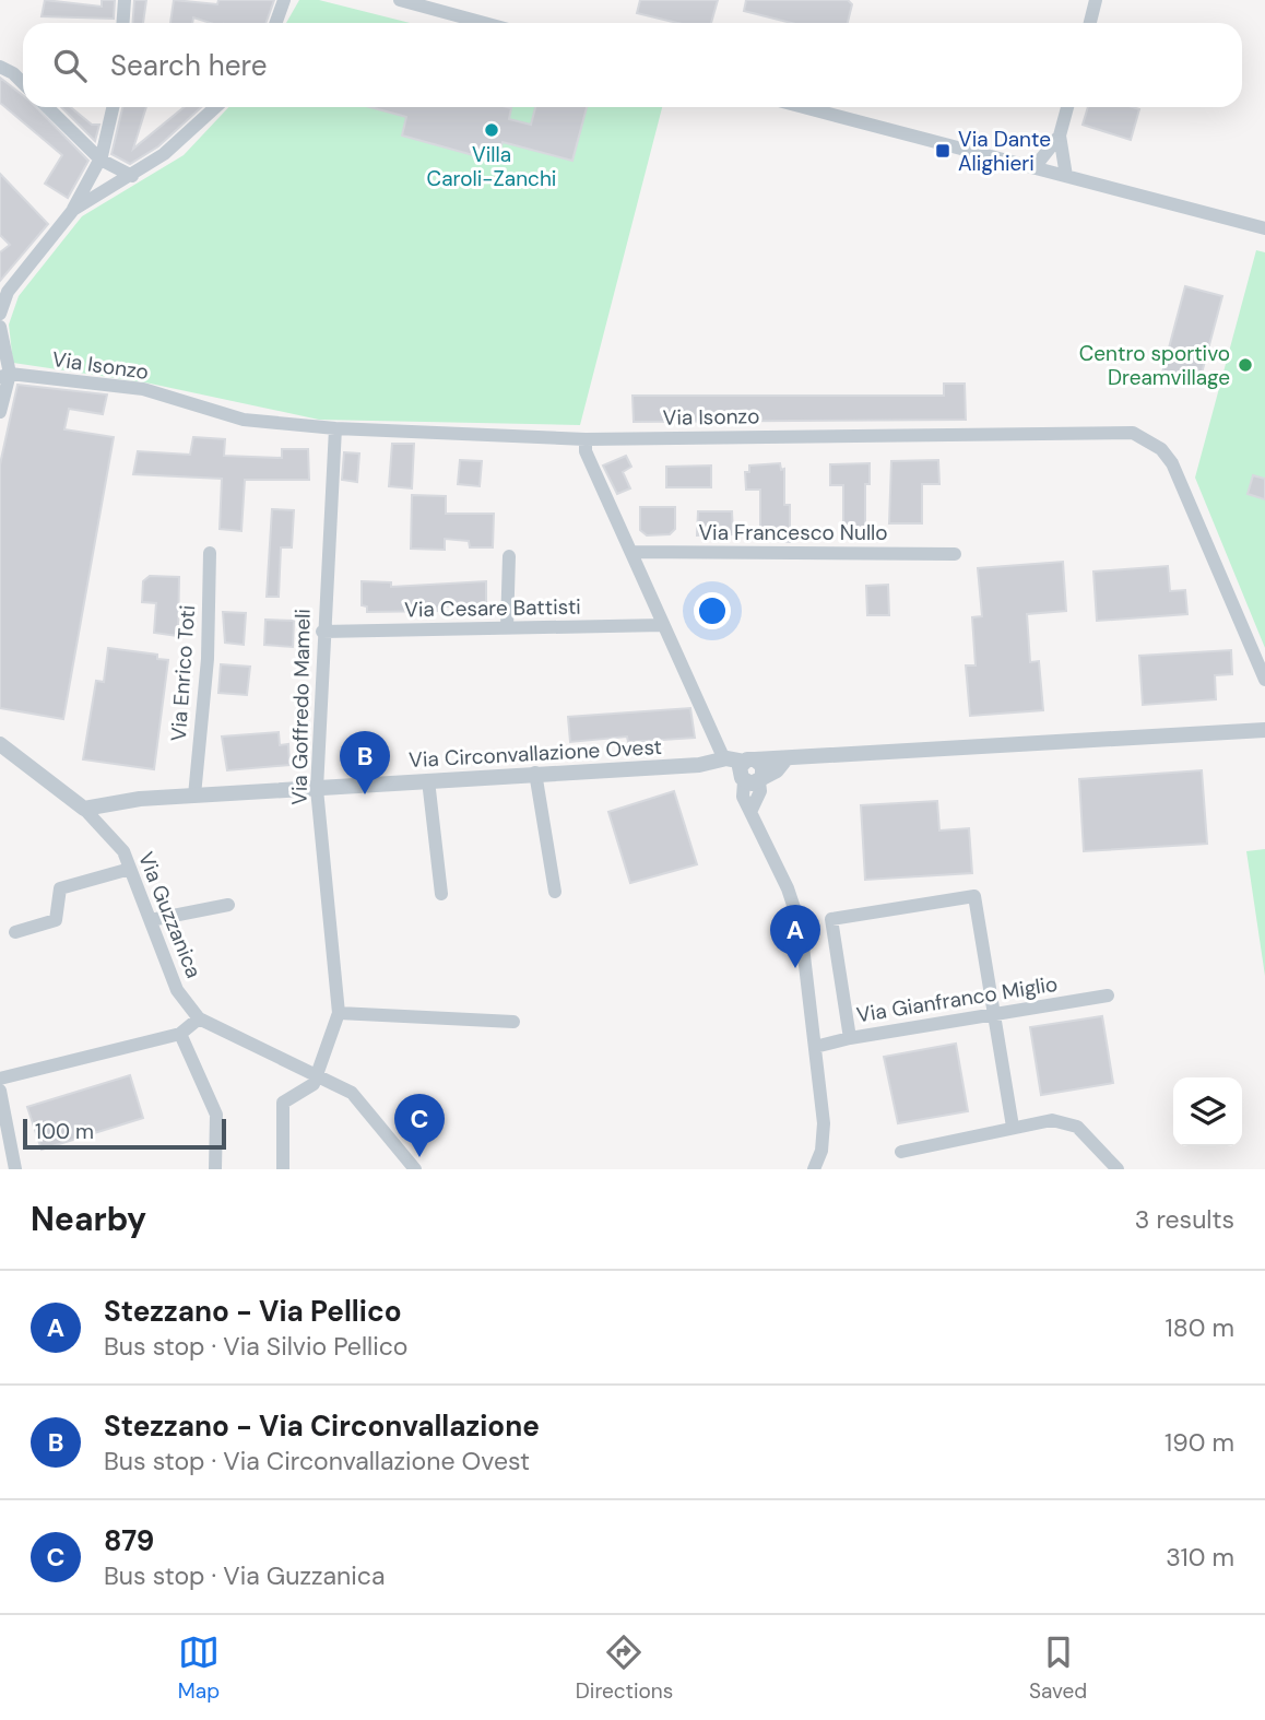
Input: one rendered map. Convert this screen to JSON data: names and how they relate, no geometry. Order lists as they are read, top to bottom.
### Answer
{
  "streets": {
    "street": [
      "Via Isonzo",
      "Via Francesco Nullo",
      "Via Cesare Battisti",
      "Via Enrico Toti",
      "Via Goffredo Mameli",
      "Via Circonvallazione Ovest",
      "Via Guzzanica",
      "Via Gianfranco Miglio"
    ]
  },
  "crossings": [
    ["Via Isonzo", "Via Goffredo Mameli"],
    ["Via Cesare Battisti", "Via Goffredo Mameli"],
    ["Via Enrico Toti", "Via Circonvallazione Ovest"],
    ["Via Goffredo Mameli", "Via Circonvallazione Ovest"],
    ["Via Goffredo Mameli", "Via Guzzanica"],
    ["Via Circonvallazione Ovest", "Via Guzzanica"]
  ],
  "places": {
    "other": ["Villa Caroli-Zanchi", "Centro sportivo Dreamvillage"],
    "transit": ["Via Dante Alighieri"]
  },
  "scale_bar": "100 m",
  "page": {
    "search": "Search here",
    "pins": ["B", "A", "C"],
    "scale": "100 m",
    "heading": ["Nearby", "3 results"],
    "list": [
      {
        "mark": "A",
        "name": "Stezzano - Via Pellico",
        "note": "Bus stop · Via Silvio Pellico",
        "value": "180 m"
      },
      {
        "mark": "B",
        "name": "Stezzano - Via Circonvallazione",
        "note": "Bus stop · Via Circonvallazione Ovest",
        "value": "190 m"
      },
      {
        "mark": "C",
        "name": "879",
        "note": "Bus stop · Via Guzzanica",
        "value": "310 m"
      }
    ],
    "nav": ["Map", "Directions", "Saved"]
  }
}
